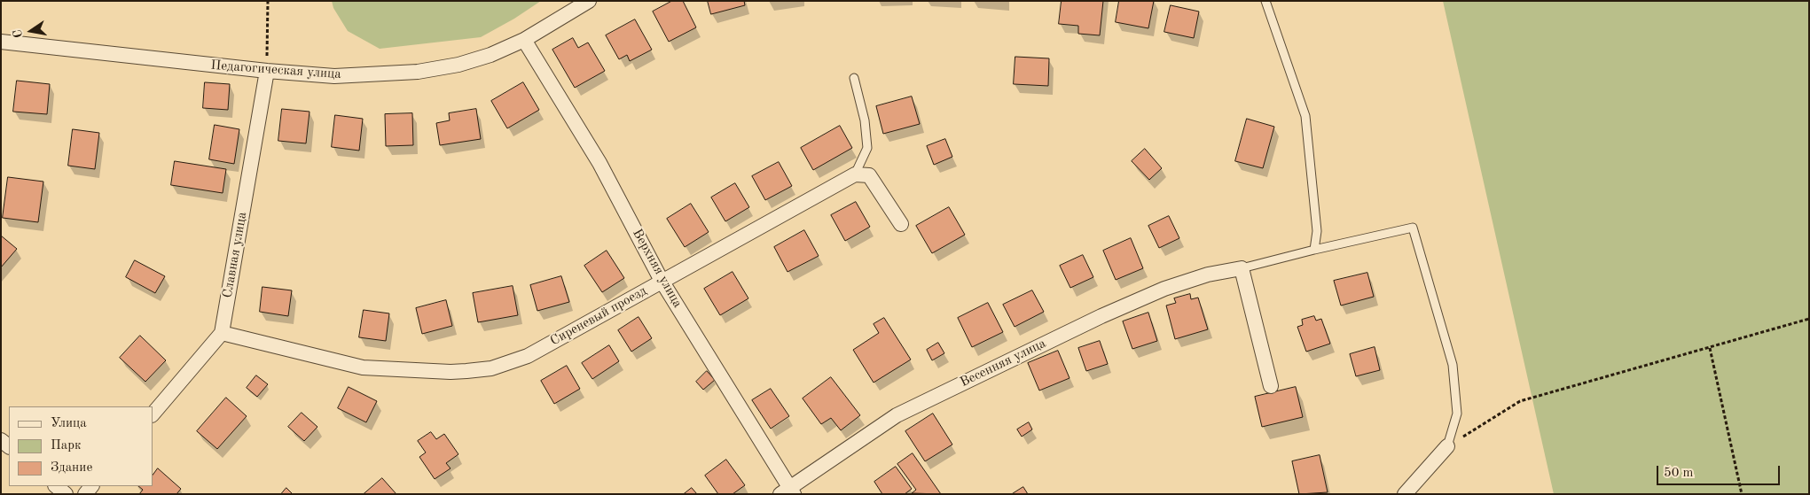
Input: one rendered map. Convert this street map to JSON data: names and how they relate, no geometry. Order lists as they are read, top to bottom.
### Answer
{
  "streets": {
    "street": [
      "Педагогическая улица",
      "Славная улица",
      "Верхняя улица",
      "Сиреневый проезд",
      "Весенняя улица"
    ]
  },
  "crossings": [
    ["Педагогическая улица", "Славная улица"],
    ["Педагогическая улица", "Верхняя улица"],
    ["Славная улица", "Сиреневый проезд"],
    ["Верхняя улица", "Сиреневый проезд"],
    ["Верхняя улица", "Весенняя улица"]
  ],
  "legend": ["Улица", "Парк", "Здание"],
  "scale_bar": "50 m",
  "north": "left"
}
